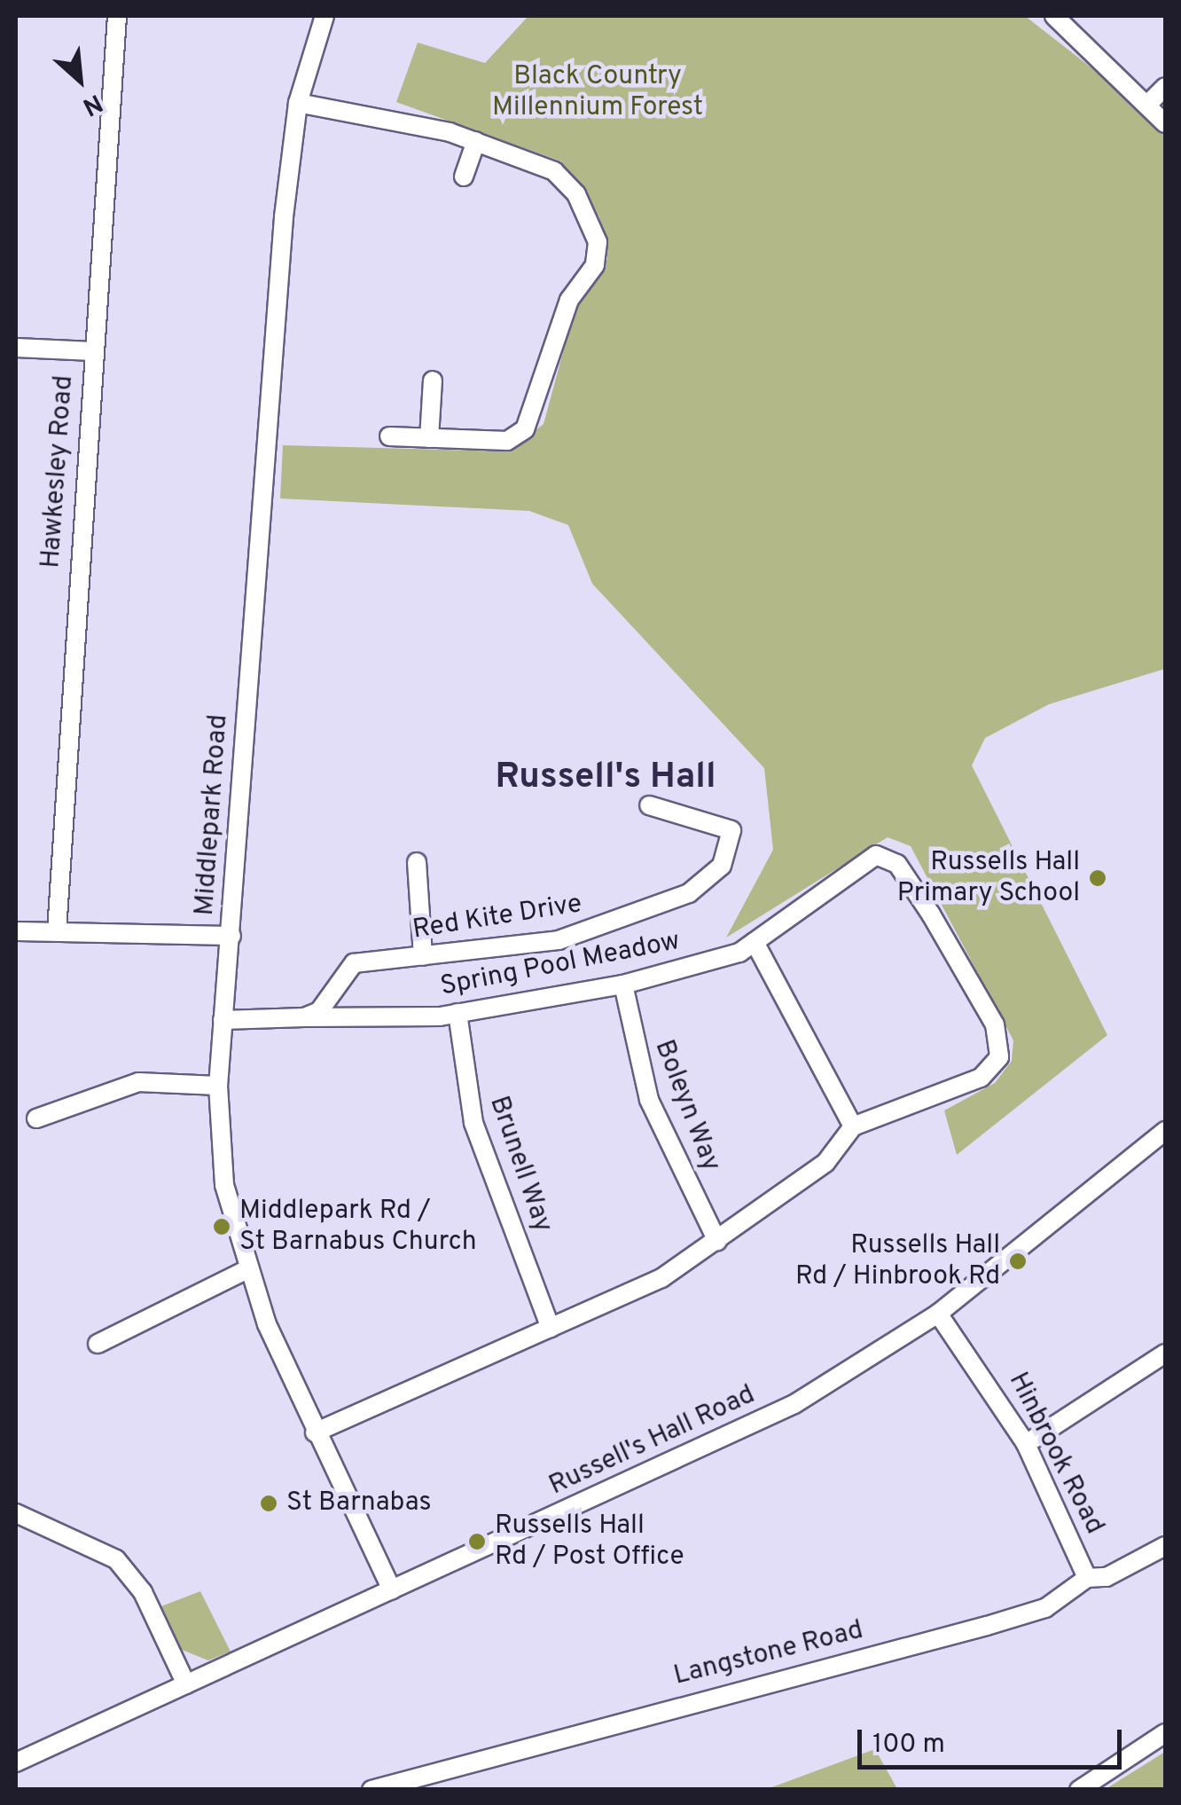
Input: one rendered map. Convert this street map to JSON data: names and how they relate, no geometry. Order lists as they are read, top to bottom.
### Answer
{
  "streets": {
    "street": [
      "Hawkesley Road",
      "Middlepark Road",
      "Red Kite Drive",
      "Spring Pool Meadow",
      "Boleyn Way",
      "Brunell Way",
      "Russell's Hall Road",
      "Hinbrook Road",
      "Langstone Road"
    ]
  },
  "crossings": [
    ["Middlepark Road", "Russell's Hall Road"],
    ["Red Kite Drive", "Spring Pool Meadow"],
    ["Spring Pool Meadow", "Boleyn Way"],
    ["Spring Pool Meadow", "Brunell Way"],
    ["Russell's Hall Road", "Hinbrook Road"],
    ["Hinbrook Road", "Langstone Road"]
  ],
  "districts": ["Russell's Hall"],
  "parks": ["Black Country Millennium Forest"],
  "places": [
    "Russells Hall Primary School",
    "Middlepark Rd / St Barnabus Church",
    "Russells Hall Rd / Hinbrook Rd",
    "St Barnabas",
    "Russells Hall Rd / Post Office"
  ],
  "scale_bar": "100 m",
  "north": "bottom right"
}
